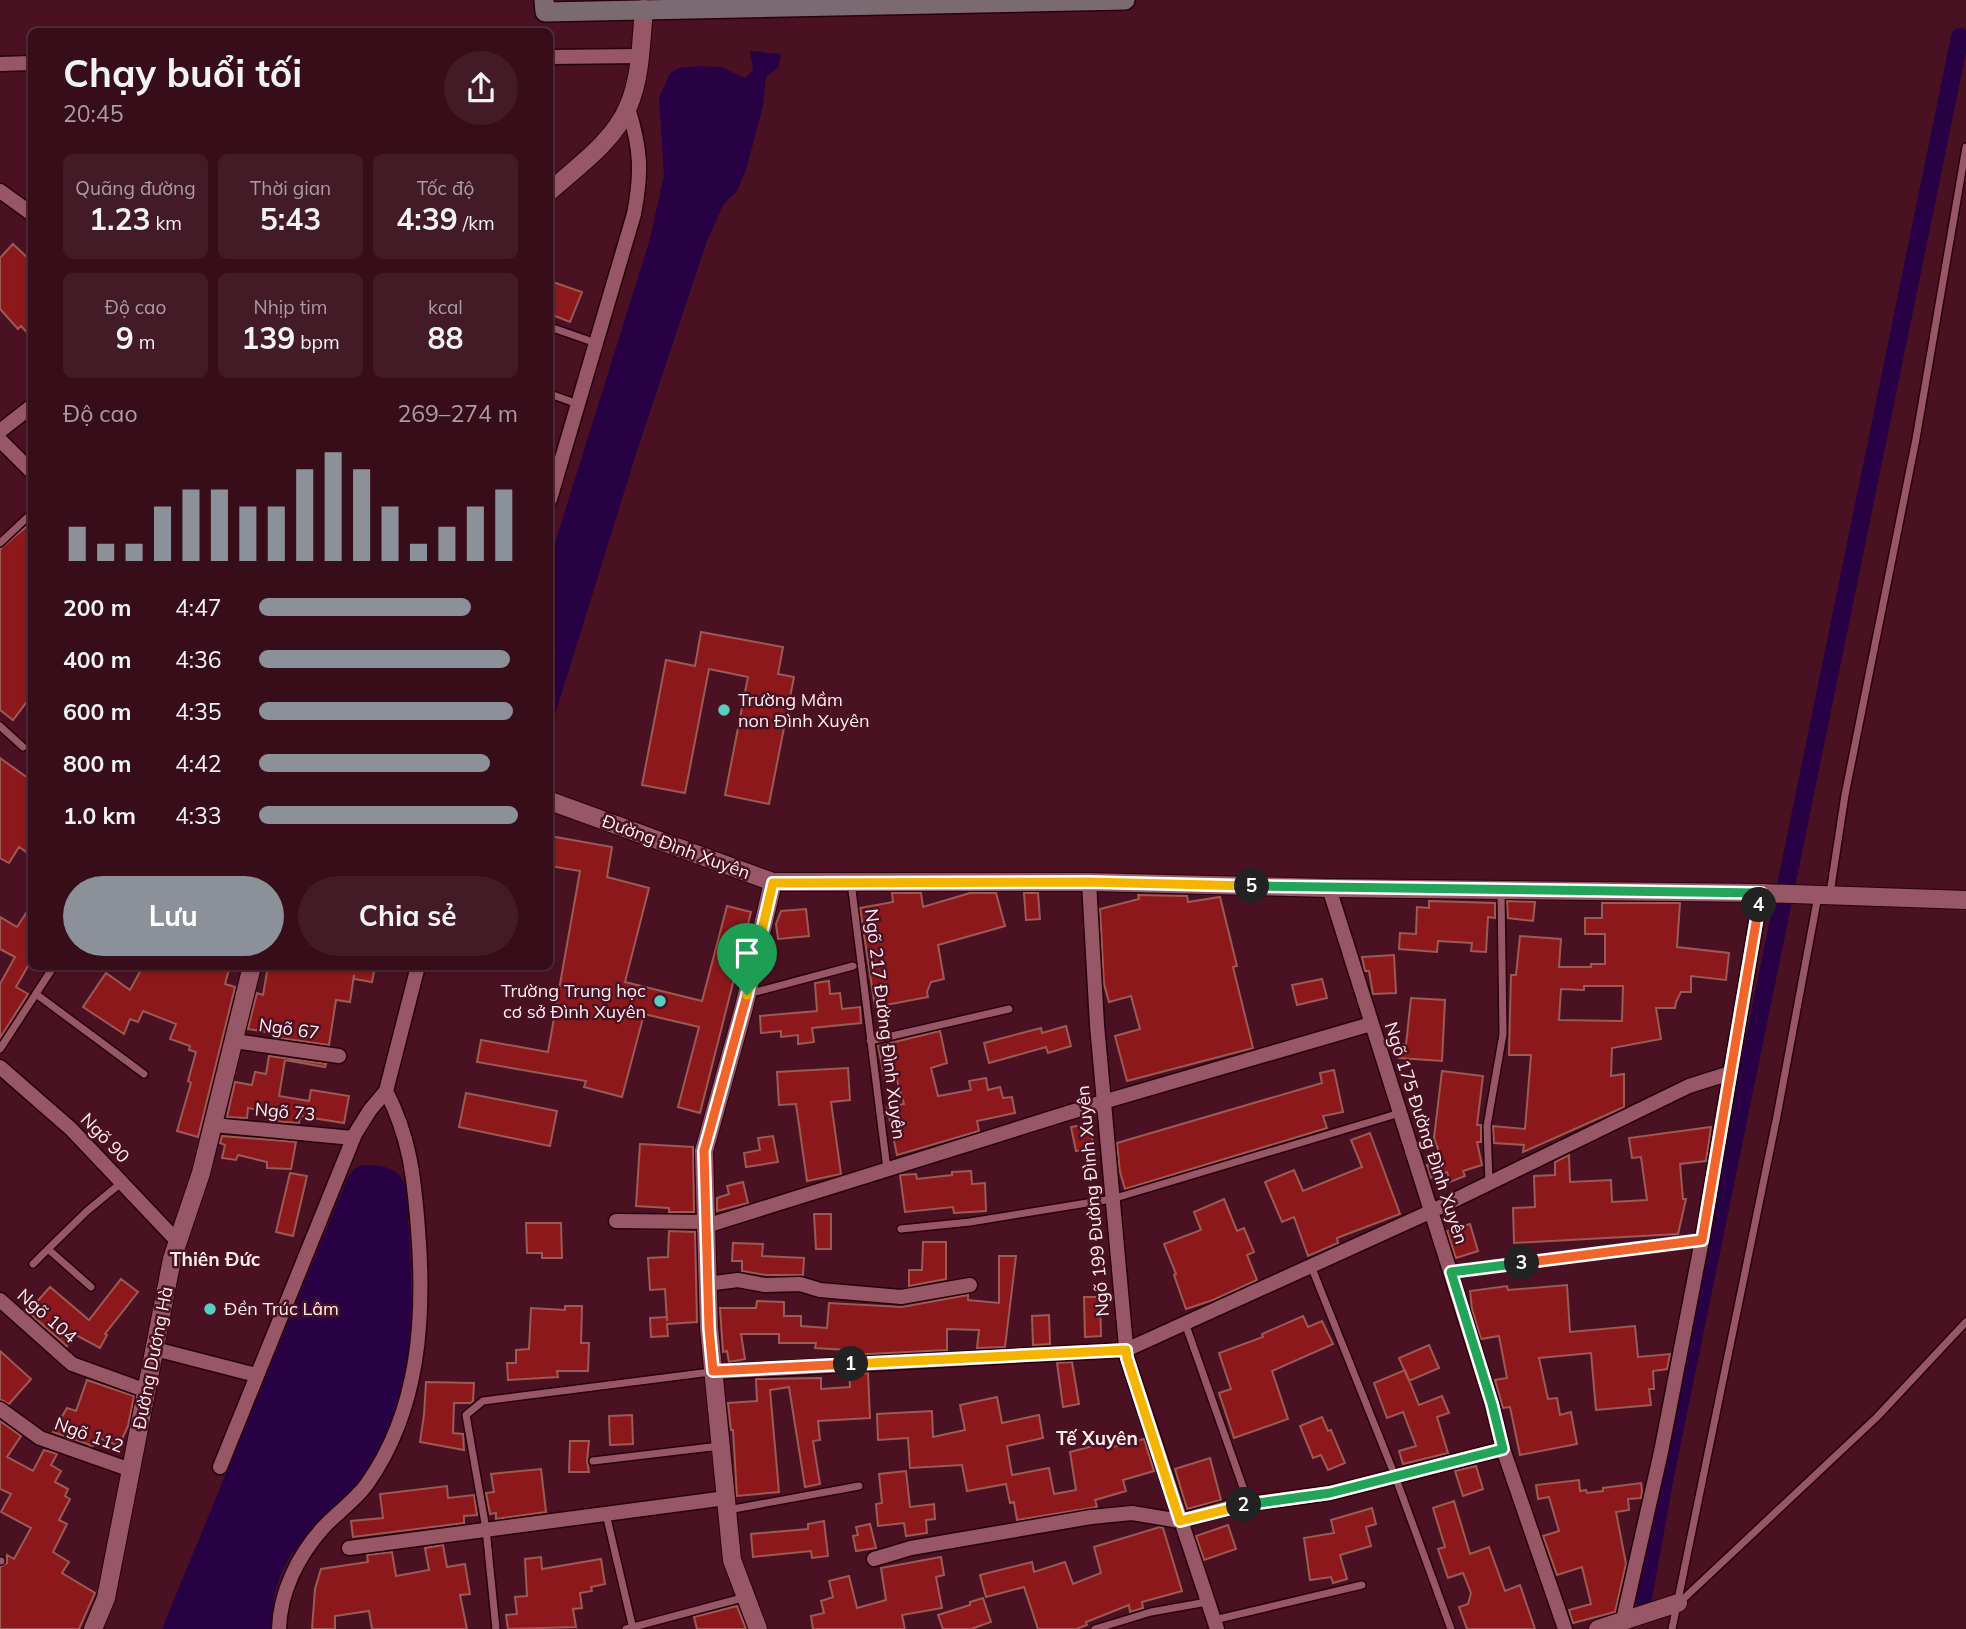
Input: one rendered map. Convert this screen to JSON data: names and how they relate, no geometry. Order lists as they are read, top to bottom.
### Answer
{
  "streets": {
    "street": [
      "Đường Đình Xuyên",
      "Ngõ 67",
      "Ngõ 73",
      "Ngõ 175 Đường Đình Xuyên",
      "Ngõ 90",
      "Ngõ 199 Đường Đình Xuyên",
      "Ngõ 104",
      "Đường Dương Hà",
      "Ngõ 112"
    ],
    "lane": ["Ngõ 217 Đường Đình Xuyên"]
  },
  "crossings": [
    ["Đường Đình Xuyên", "Ngõ 217 Đường Đình Xuyên"],
    ["Đường Đình Xuyên", "Ngõ 175 Đường Đình Xuyên"],
    ["Đường Đình Xuyên", "Ngõ 199 Đường Đình Xuyên"],
    ["Ngõ 67", "Đường Dương Hà"],
    ["Ngõ 73", "Đường Dương Hà"],
    ["Ngõ 90", "Đường Dương Hà"],
    ["Ngõ 104", "Đường Dương Hà"],
    ["Đường Dương Hà", "Ngõ 112"]
  ],
  "districts": ["Thiên Đức", "Tế Xuyên"],
  "places": ["Trường Mầm non Đình Xuyên", "Trường Trung học cơ sở Đình Xuyên", "Đền Trúc Lâm"],
  "page": {
    "heading": ["Chạy buổi tối", "20:45"],
    "stats": [
      ["Quãng đường", "1.23 km"],
      ["Thời gian", "5:43"],
      ["Tốc độ", "4:39 /km"],
      ["Độ cao", "9 m"],
      ["Nhịp tim", "139 bpm"],
      ["kcal", "88"]
    ],
    "chart": ["Độ cao", "269–274 m"],
    "list": [
      {
        "name": "200 m",
        "note": "4:47"
      },
      {
        "name": "400 m",
        "note": "4:36"
      },
      {
        "name": "600 m",
        "note": "4:35"
      },
      {
        "name": "800 m",
        "note": "4:42"
      },
      {
        "name": "1.0 km",
        "note": "4:33"
      }
    ],
    "buttons": ["Lưu", "Chia sẻ"],
    "pins": [
      "5",
      "4",
      "3",
      "1",
      "2"
    ]
  }
}
